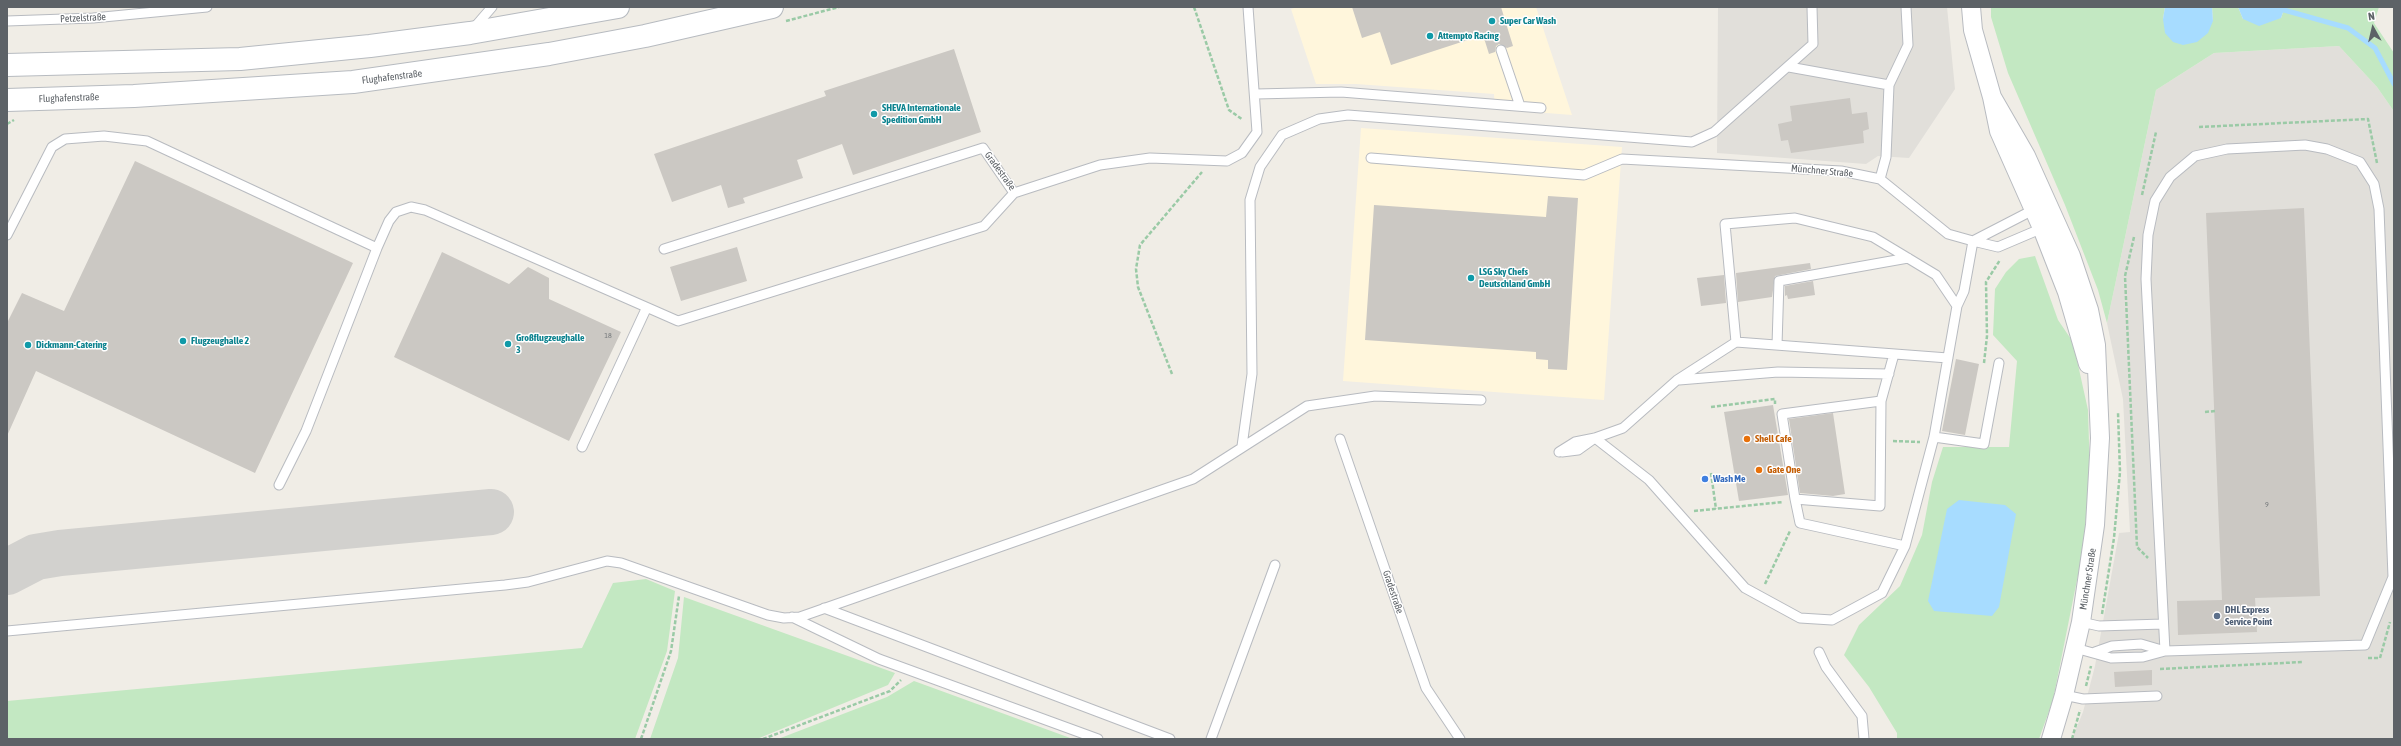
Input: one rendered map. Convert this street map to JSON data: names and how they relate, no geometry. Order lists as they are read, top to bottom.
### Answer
{
  "streets": {
    "main road": ["Flughafenstraße"],
    "street": ["Münchner Straße"],
    "lane": ["Petzelstraße", "Gradestraße"]
  },
  "places": [
    "Super Car Wash",
    "Attempto Racing",
    "SHEVA Internationale Spedition GmbH",
    "LSG Sky Chefs Deutschland GmbH",
    "Flugzeughalle 2",
    "Großflugzeughalle 3",
    "Dickmann-Catering",
    "Shell Cafe",
    "Gate One",
    "Wash Me",
    "DHL Express Service Point"
  ],
  "house_numbers": ["18", "9"],
  "north": "top"
}
